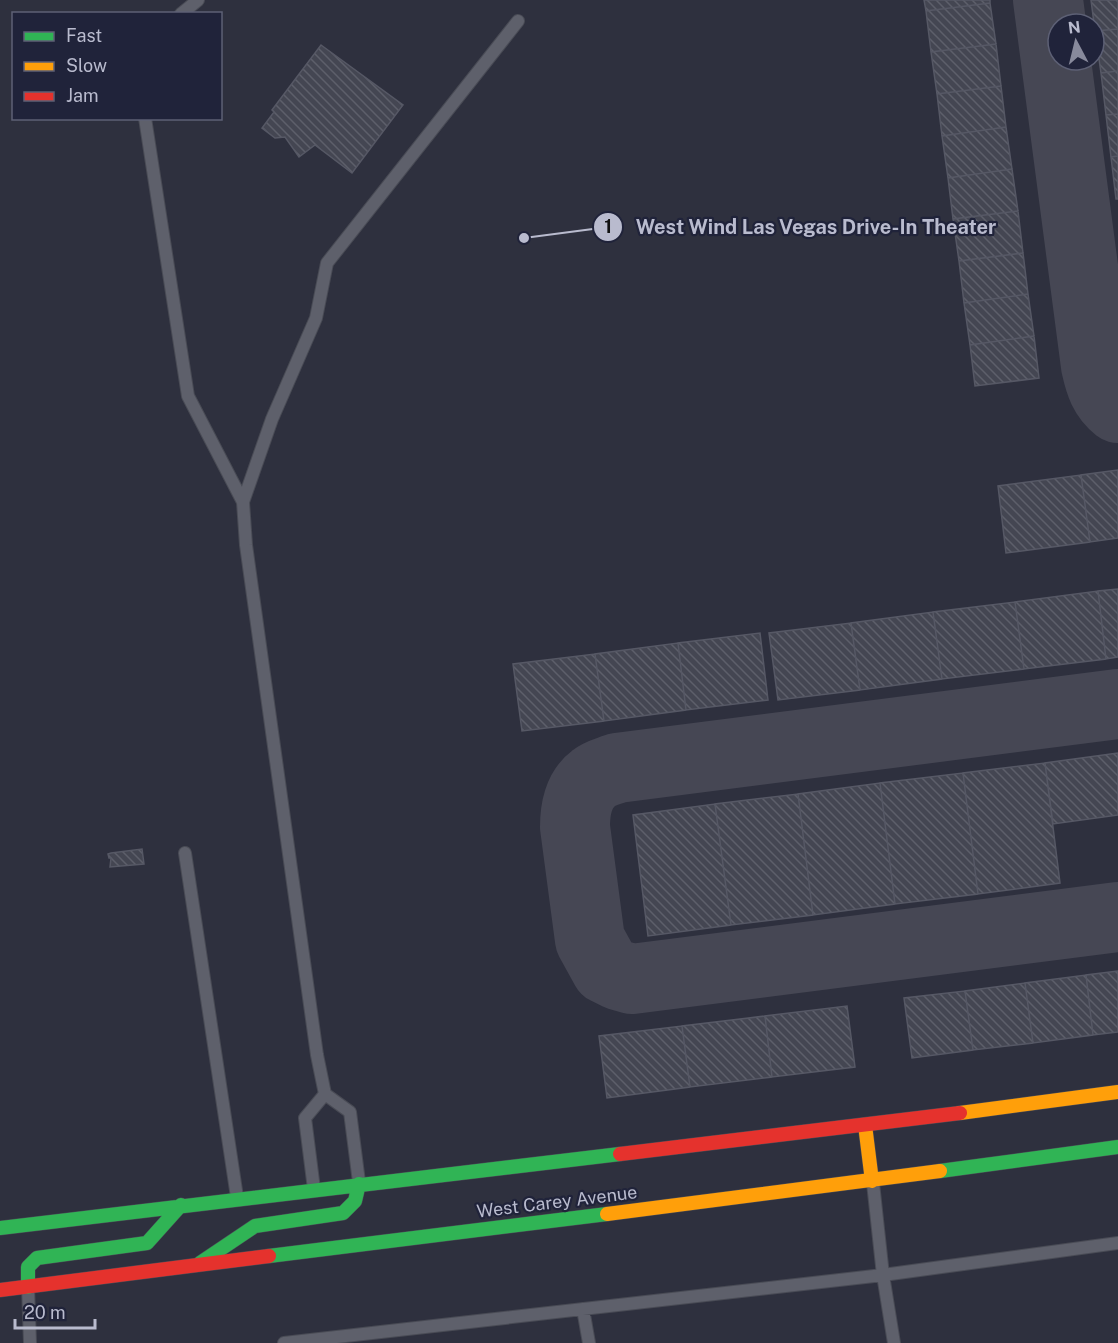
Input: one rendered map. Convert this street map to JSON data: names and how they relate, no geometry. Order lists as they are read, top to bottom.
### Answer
{
  "streets": {
    "main road": ["West Carey Avenue"]
  },
  "places": ["West Wind Las Vegas Drive-In Theater"],
  "legend": ["Fast", "Slow", "Jam"],
  "scale_bar": "20 m",
  "north": "top"
}
